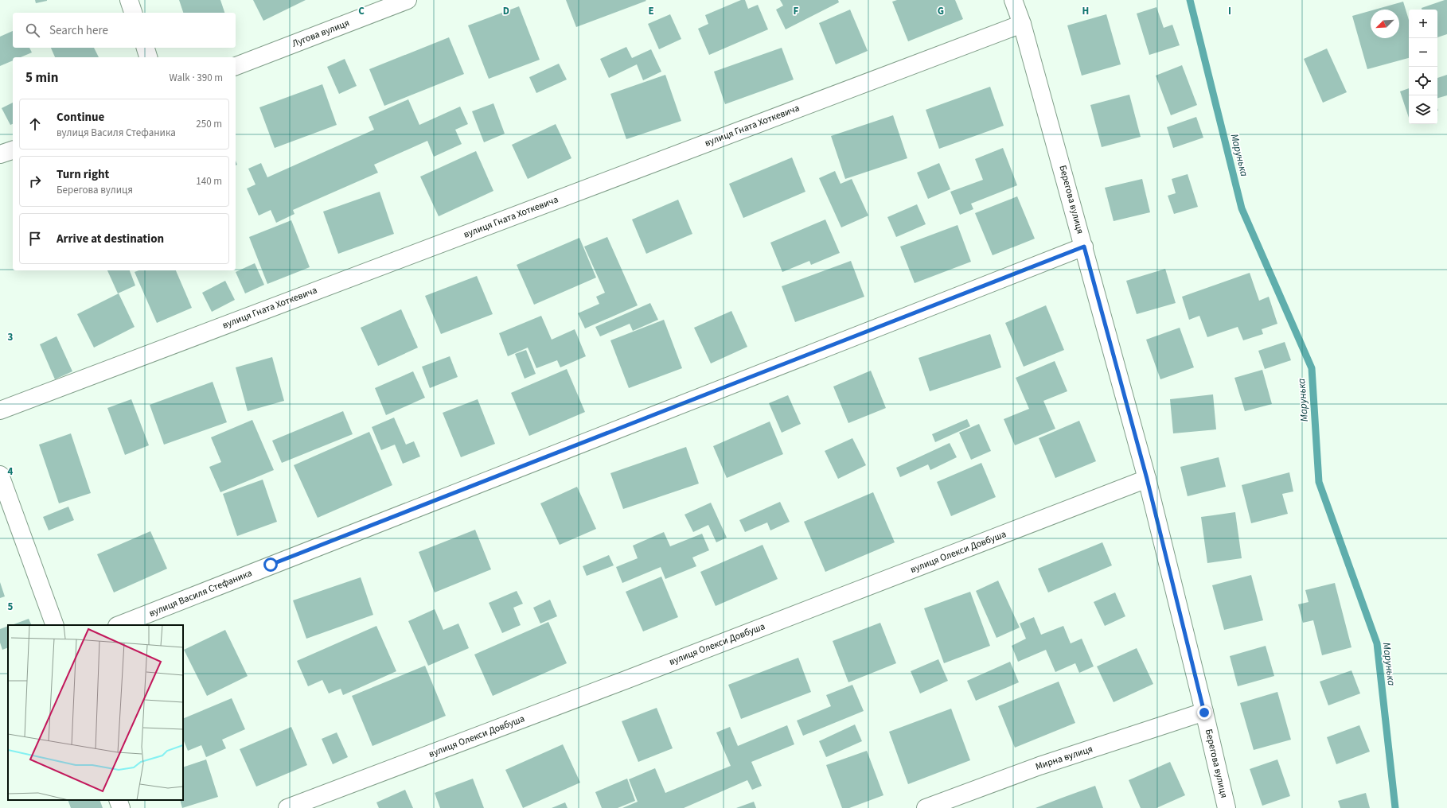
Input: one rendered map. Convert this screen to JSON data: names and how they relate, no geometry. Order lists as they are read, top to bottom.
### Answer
{
  "streets": {
    "street": [
      "Лугова вулиця",
      "вулиця Гната Хоткевича",
      "Берегова вулиця",
      "вулиця Олекси Довбуша",
      "вулиця Василя Стефаника",
      "Мирна вулиця"
    ]
  },
  "crossings": [
    ["вулиця Гната Хоткевича", "Берегова вулиця"],
    ["Берегова вулиця", "вулиця Олекси Довбуша"],
    ["Берегова вулиця", "вулиця Василя Стефаника"],
    ["Берегова вулиця", "Мирна вулиця"]
  ],
  "water": ["Марунька"],
  "north": "bottom left",
  "page": {
    "map_buttons": ["+", "−"],
    "search": "Search here",
    "heading": ["5 min", "Walk · 390 m"],
    "list": [
      ["Continue", "вулиця Василя Стефаника", "250 m"],
      ["Turn right", "Берегова вулиця", "140 m"],
      "Arrive at destination"
    ]
  },
  "grid": {
    "columns": [
      "C",
      "D",
      "E",
      "F",
      "G",
      "H",
      "I"
    ],
    "rows": ["3", "4", "5"]
  }
}
